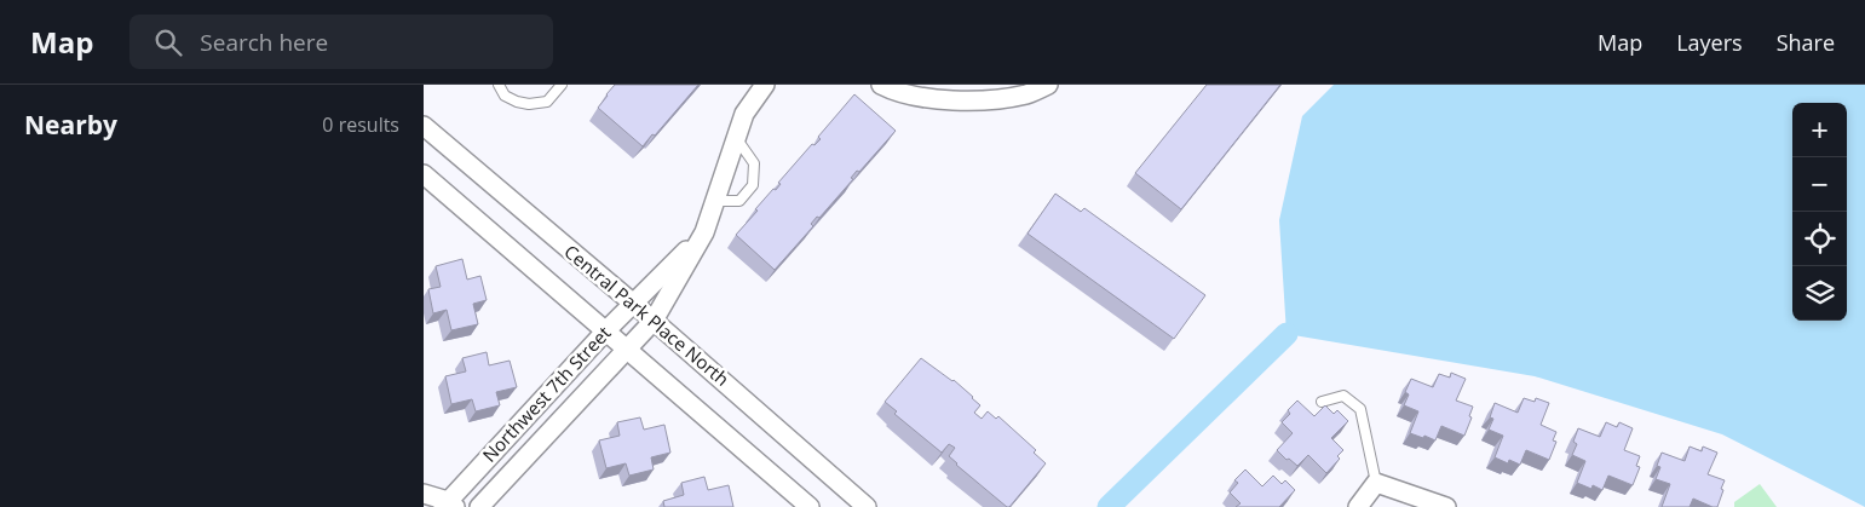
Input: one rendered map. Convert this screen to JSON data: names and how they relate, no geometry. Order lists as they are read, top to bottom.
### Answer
{
  "streets": {
    "street": ["Central Park Place North", "Northwest 7th Street"]
  },
  "crossings": [
    ["Central Park Place North", "Northwest 7th Street"]
  ],
  "page": {
    "header": "Map",
    "search": "Search here",
    "nav": ["Map", "Layers", "Share"],
    "heading": ["Nearby", "0 results"],
    "map_buttons": ["+", "−"]
  }
}
